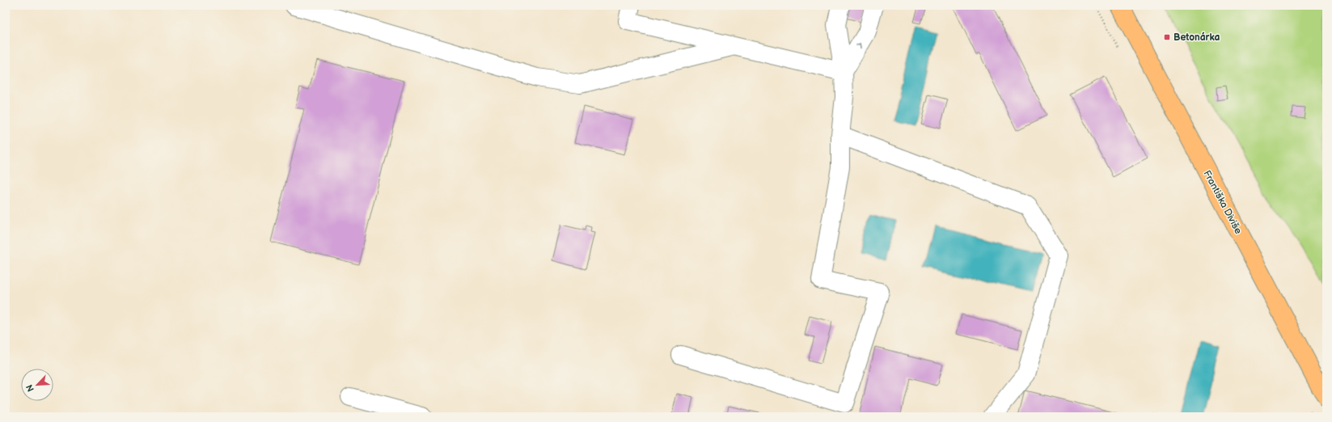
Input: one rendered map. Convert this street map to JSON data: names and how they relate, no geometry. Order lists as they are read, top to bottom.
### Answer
{
  "streets": {
    "main road": ["Františka Diviše"]
  },
  "places": {
    "transit": ["Betonárka"]
  },
  "north": "bottom left"
}
